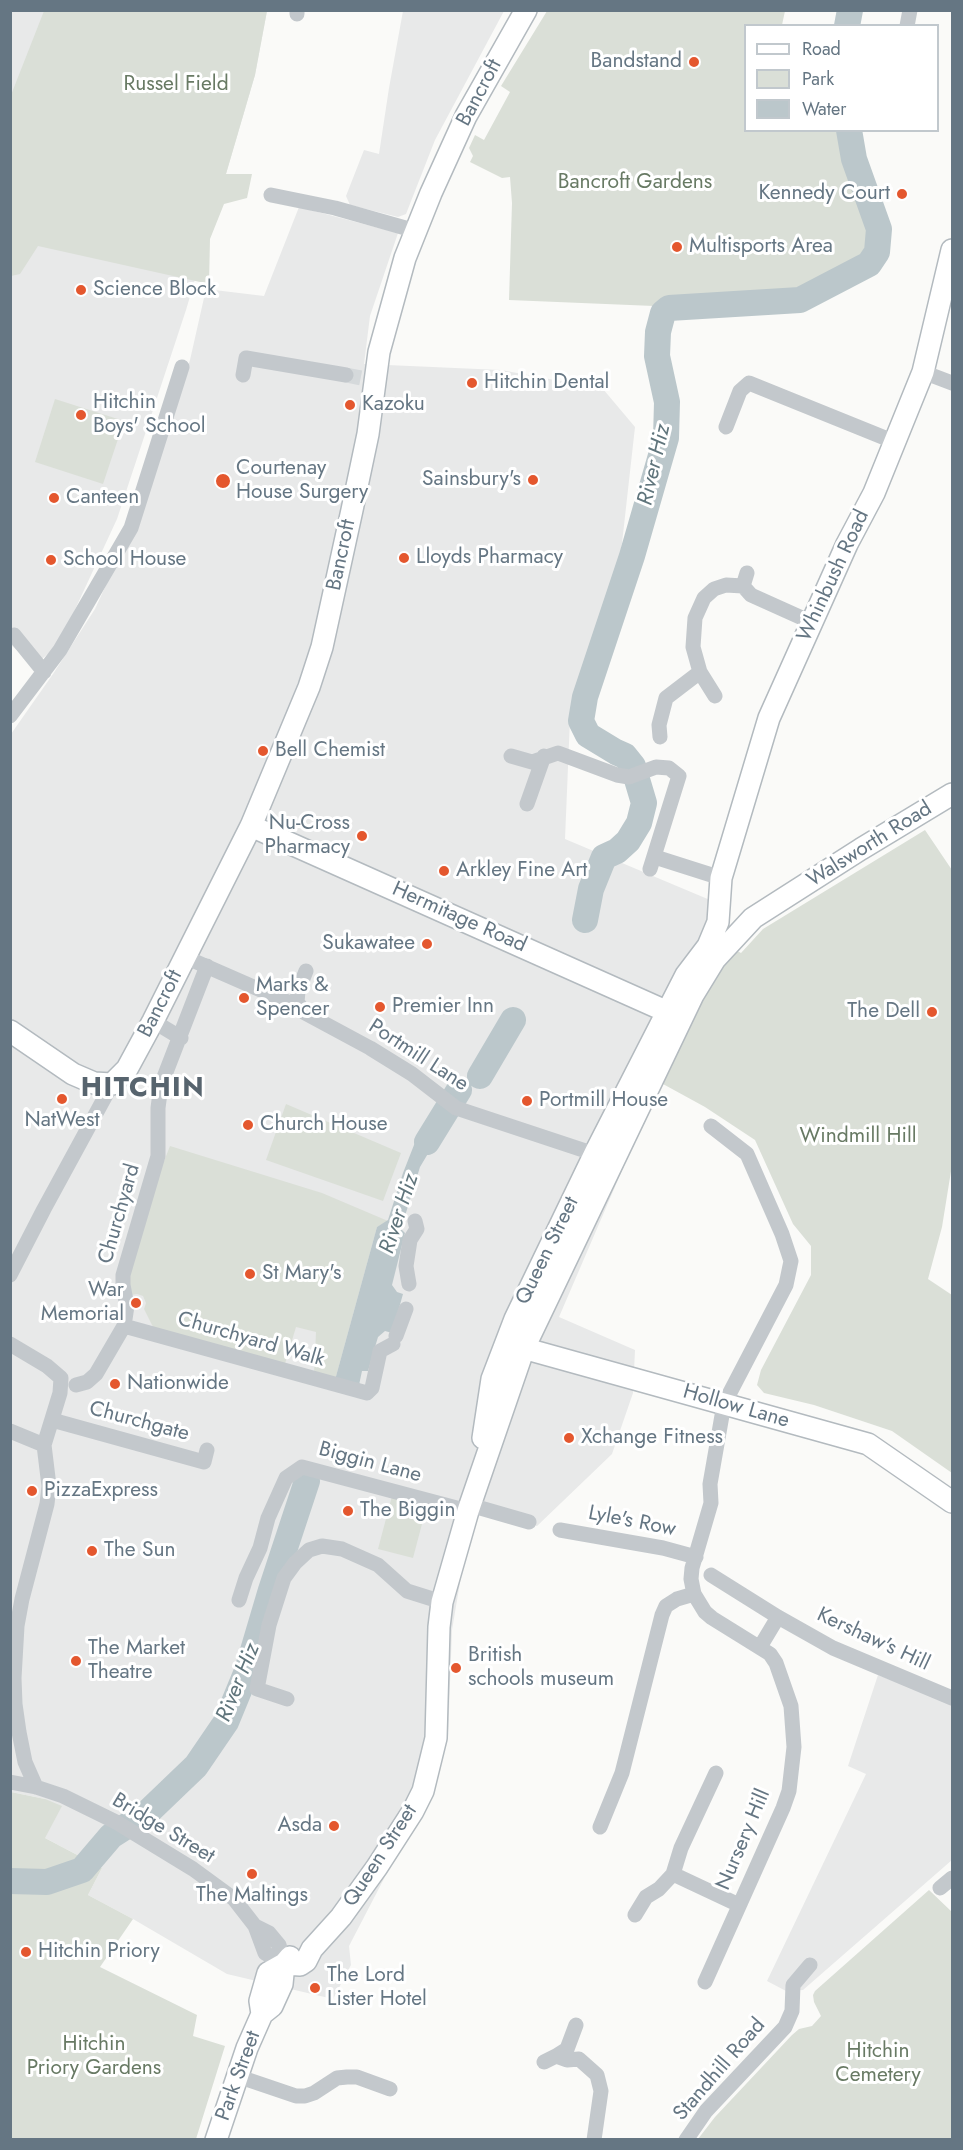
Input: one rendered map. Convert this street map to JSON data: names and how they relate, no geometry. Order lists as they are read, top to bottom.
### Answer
{
  "streets": {
    "street": [
      "Bancroft",
      "Whinbush Road",
      "Walsworth Road",
      "Hermitage Road",
      "Portmill Lane",
      "Churchyard",
      "Queen Street",
      "Churchyard Walk",
      "Hollow Lane",
      "Churchgate",
      "Biggin Lane",
      "Lyle's Row",
      "Kershaw's Hill",
      "Bridge Street",
      "Nursery Hill",
      "Standhill Road",
      "Park Street"
    ]
  },
  "crossings": [
    ["Bancroft", "Hermitage Road"],
    ["Bancroft", "Portmill Lane"],
    ["Whinbush Road", "Walsworth Road"],
    ["Walsworth Road", "Hermitage Road"],
    ["Walsworth Road", "Queen Street"],
    ["Hermitage Road", "Queen Street"],
    ["Portmill Lane", "Churchyard"],
    ["Portmill Lane", "Queen Street"],
    ["Churchyard", "Churchyard Walk"],
    ["Queen Street", "Hollow Lane"],
    ["Queen Street", "Biggin Lane"],
    ["Queen Street", "Bridge Street"],
    ["Queen Street", "Park Street"],
    ["Bridge Street", "Park Street"]
  ],
  "districts": ["HITCHIN"],
  "water": ["River Hiz"],
  "parks": [
    "Russel Field",
    "Bancroft Gardens",
    "Windmill Hill",
    "Hitchin Priory Gardens",
    "Hitchin Cemetery"
  ],
  "places": [
    "Bandstand",
    "Kennedy Court",
    "Multisports Area",
    "Science Block",
    "Hitchin Dental",
    "Kazoku",
    "Hitchin Boys' School",
    "Sainsbury's",
    "Courtenay House Surgery",
    "Canteen",
    "Lloyds Pharmacy",
    "School House",
    "Bell Chemist",
    "Nu-Cross Pharmacy",
    "Arkley Fine Art",
    "Sukawatee",
    "Marks & Spencer",
    "Premier Inn",
    "The Dell",
    "NatWest",
    "Portmill House",
    "Church House",
    "St Mary's",
    "War Memorial",
    "Nationwide",
    "Xchange Fitness",
    "PizzaExpress",
    "The Biggin",
    "The Sun",
    "The Market Theatre",
    "British schools museum",
    "Asda",
    "The Maltings",
    "Hitchin Priory",
    "The Lord Lister Hotel"
  ],
  "legend": ["Road", "Park", "Water"]
}
